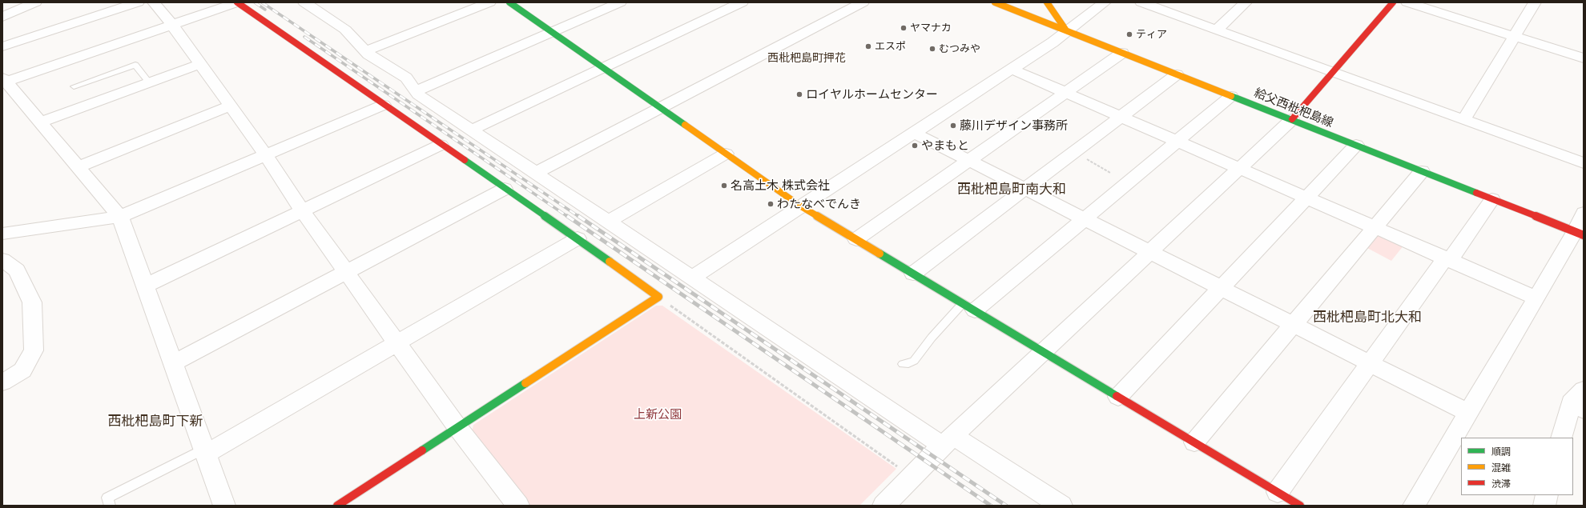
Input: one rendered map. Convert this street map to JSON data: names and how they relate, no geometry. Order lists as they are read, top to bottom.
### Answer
{
  "streets": {
    "street": ["給父西枇杷島線"]
  },
  "districts": [
    "西枇杷島町押花",
    "西枇杷島町南大和",
    "西枇杷島町北大和",
    "西枇杷島町下新"
  ],
  "parks": ["上新公園"],
  "places": [
    "ヤマナカ",
    "ティア",
    "エスポ",
    "むつみや",
    "ロイヤルホームセンター",
    "藤川デザイン事務所",
    "やまもと",
    "名高土木 株式会社",
    "わたなべでんき"
  ],
  "legend": ["順調", "混雑", "渋滞"]
}
